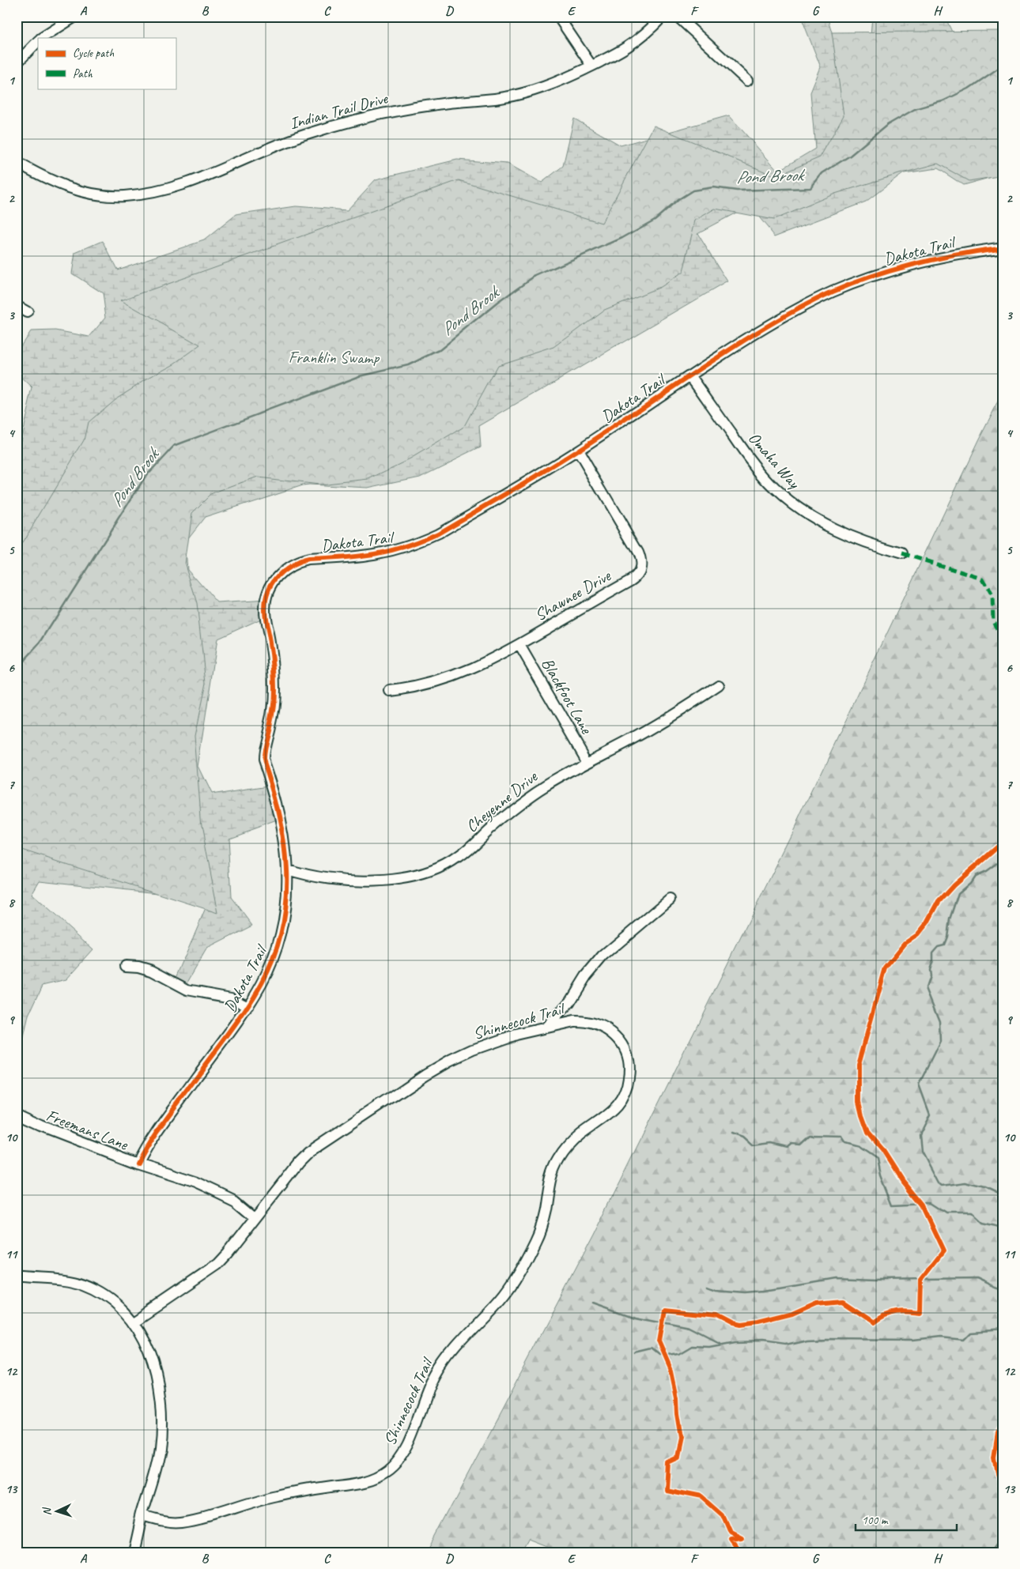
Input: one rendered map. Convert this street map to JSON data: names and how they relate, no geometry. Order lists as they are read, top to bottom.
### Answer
{
  "streets": {
    "street": [
      "Indian Trail Drive",
      "Dakota Trail",
      "Omaha Way",
      "Shawnee Drive",
      "Blackfoot Lane",
      "Cheyenne Drive",
      "Shinnecock Trail",
      "Freemans Lane"
    ]
  },
  "crossings": [
    ["Dakota Trail", "Omaha Way"],
    ["Dakota Trail", "Shawnee Drive"],
    ["Dakota Trail", "Cheyenne Drive"],
    ["Dakota Trail", "Freemans Lane"],
    ["Shawnee Drive", "Blackfoot Lane"],
    ["Blackfoot Lane", "Cheyenne Drive"],
    ["Shinnecock Trail", "Freemans Lane"]
  ],
  "water": ["Pond Brook"],
  "parks": ["Franklin Swamp"],
  "legend": ["Cycle path", "Path"],
  "scale_bar": "100 m",
  "north": "left",
  "grid": {
    "columns": [
      "A",
      "B",
      "C",
      "D",
      "E",
      "F",
      "G",
      "H"
    ],
    "rows": [
      "1",
      "2",
      "3",
      "4",
      "5",
      "6",
      "7",
      "8",
      "9",
      "10",
      "11",
      "12",
      "13"
    ]
  }
}
